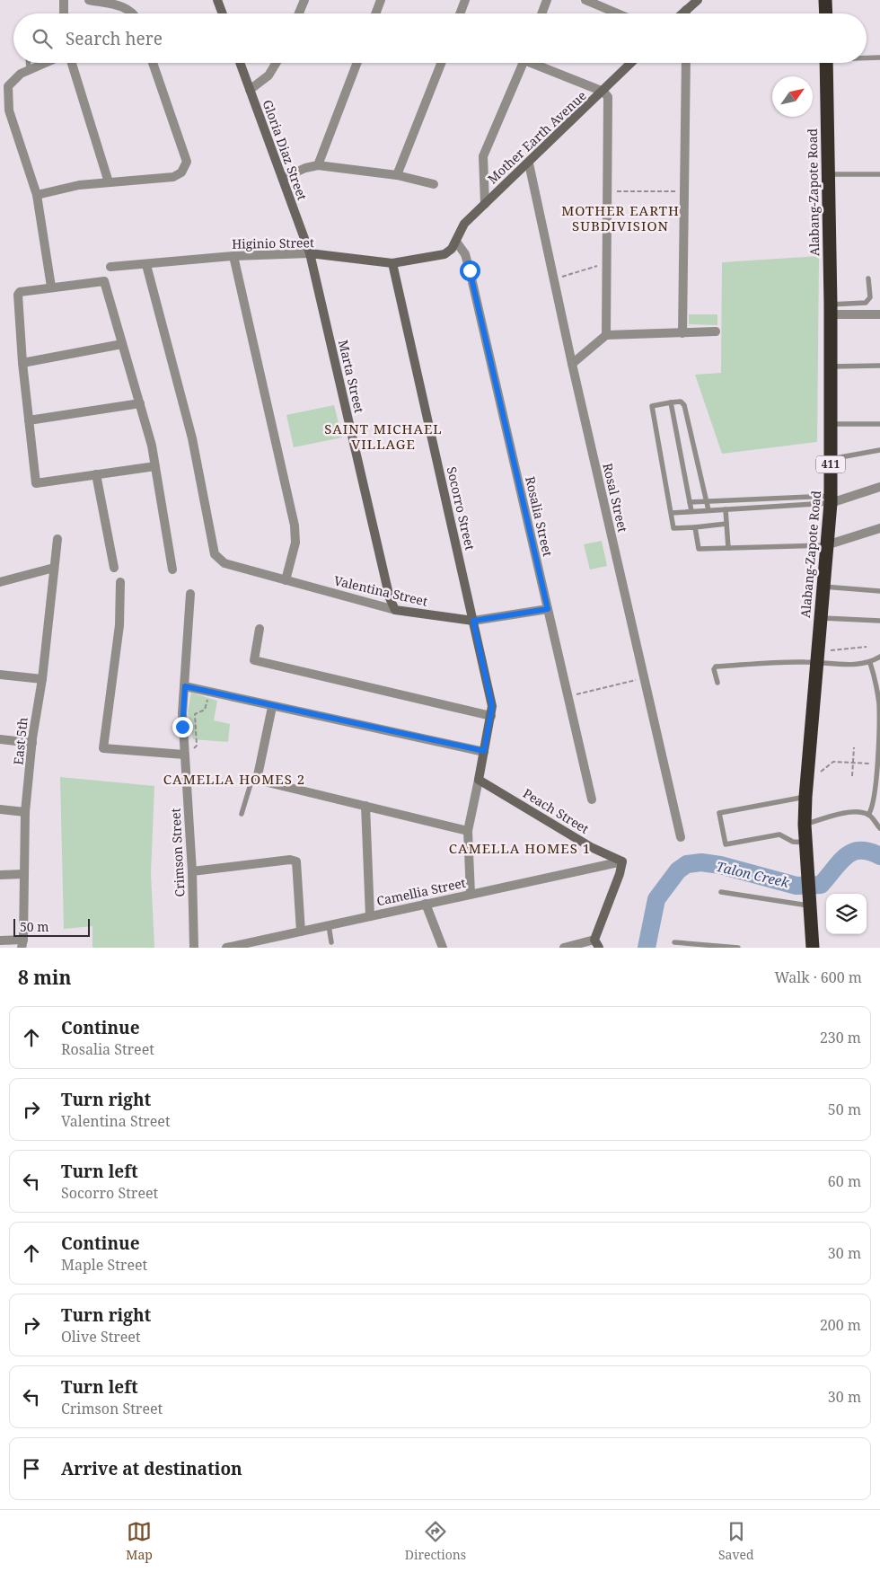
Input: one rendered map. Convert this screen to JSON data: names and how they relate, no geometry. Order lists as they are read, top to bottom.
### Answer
{
  "streets": {
    "highway": ["Alabang-Zapote Road", "411"],
    "street": [
      "Mother Earth Avenue",
      "Gloria Diaz Street",
      "Higinio Street",
      "Marta Street",
      "Rosal Street",
      "Socorro Street",
      "Rosalia Street",
      "Valentina Street",
      "East 5th",
      "Peach Street",
      "Crimson Street",
      "Camellia Street"
    ]
  },
  "crossings": [
    ["Mother Earth Avenue", "Higinio Street"],
    ["Mother Earth Avenue", "Rosal Street"],
    ["Mother Earth Avenue", "Rosalia Street"],
    ["Gloria Diaz Street", "Higinio Street"],
    ["Gloria Diaz Street", "Marta Street"],
    ["Higinio Street", "Marta Street"],
    ["Higinio Street", "Socorro Street"],
    ["Higinio Street", "Rosalia Street"],
    ["Higinio Street", "Valentina Street"],
    ["Marta Street", "Valentina Street"],
    ["Socorro Street", "Valentina Street"],
    ["Socorro Street", "Peach Street"],
    ["Rosalia Street", "Valentina Street"],
    ["Peach Street", "Camellia Street"]
  ],
  "districts": [
    "MOTHER EARTH SUBDIVISION",
    "SAINT MICHAEL VILLAGE",
    "CAMELLA HOMES 2",
    "CAMELLA HOMES 1"
  ],
  "water": ["Talon Creek"],
  "scale_bar": "50 m",
  "north": "top right",
  "page": {
    "search": "Search here",
    "scale": "50 m",
    "heading": ["8 min", "Walk · 600 m"],
    "list": [
      ["Continue", "Rosalia Street", "230 m"],
      ["Turn right", "Valentina Street", "50 m"],
      ["Turn left", "Socorro Street", "60 m"],
      ["Continue", "Maple Street", "30 m"],
      ["Turn right", "Olive Street", "200 m"],
      ["Turn left", "Crimson Street", "30 m"],
      "Arrive at destination"
    ],
    "nav": ["Map", "Directions", "Saved"]
  }
}
